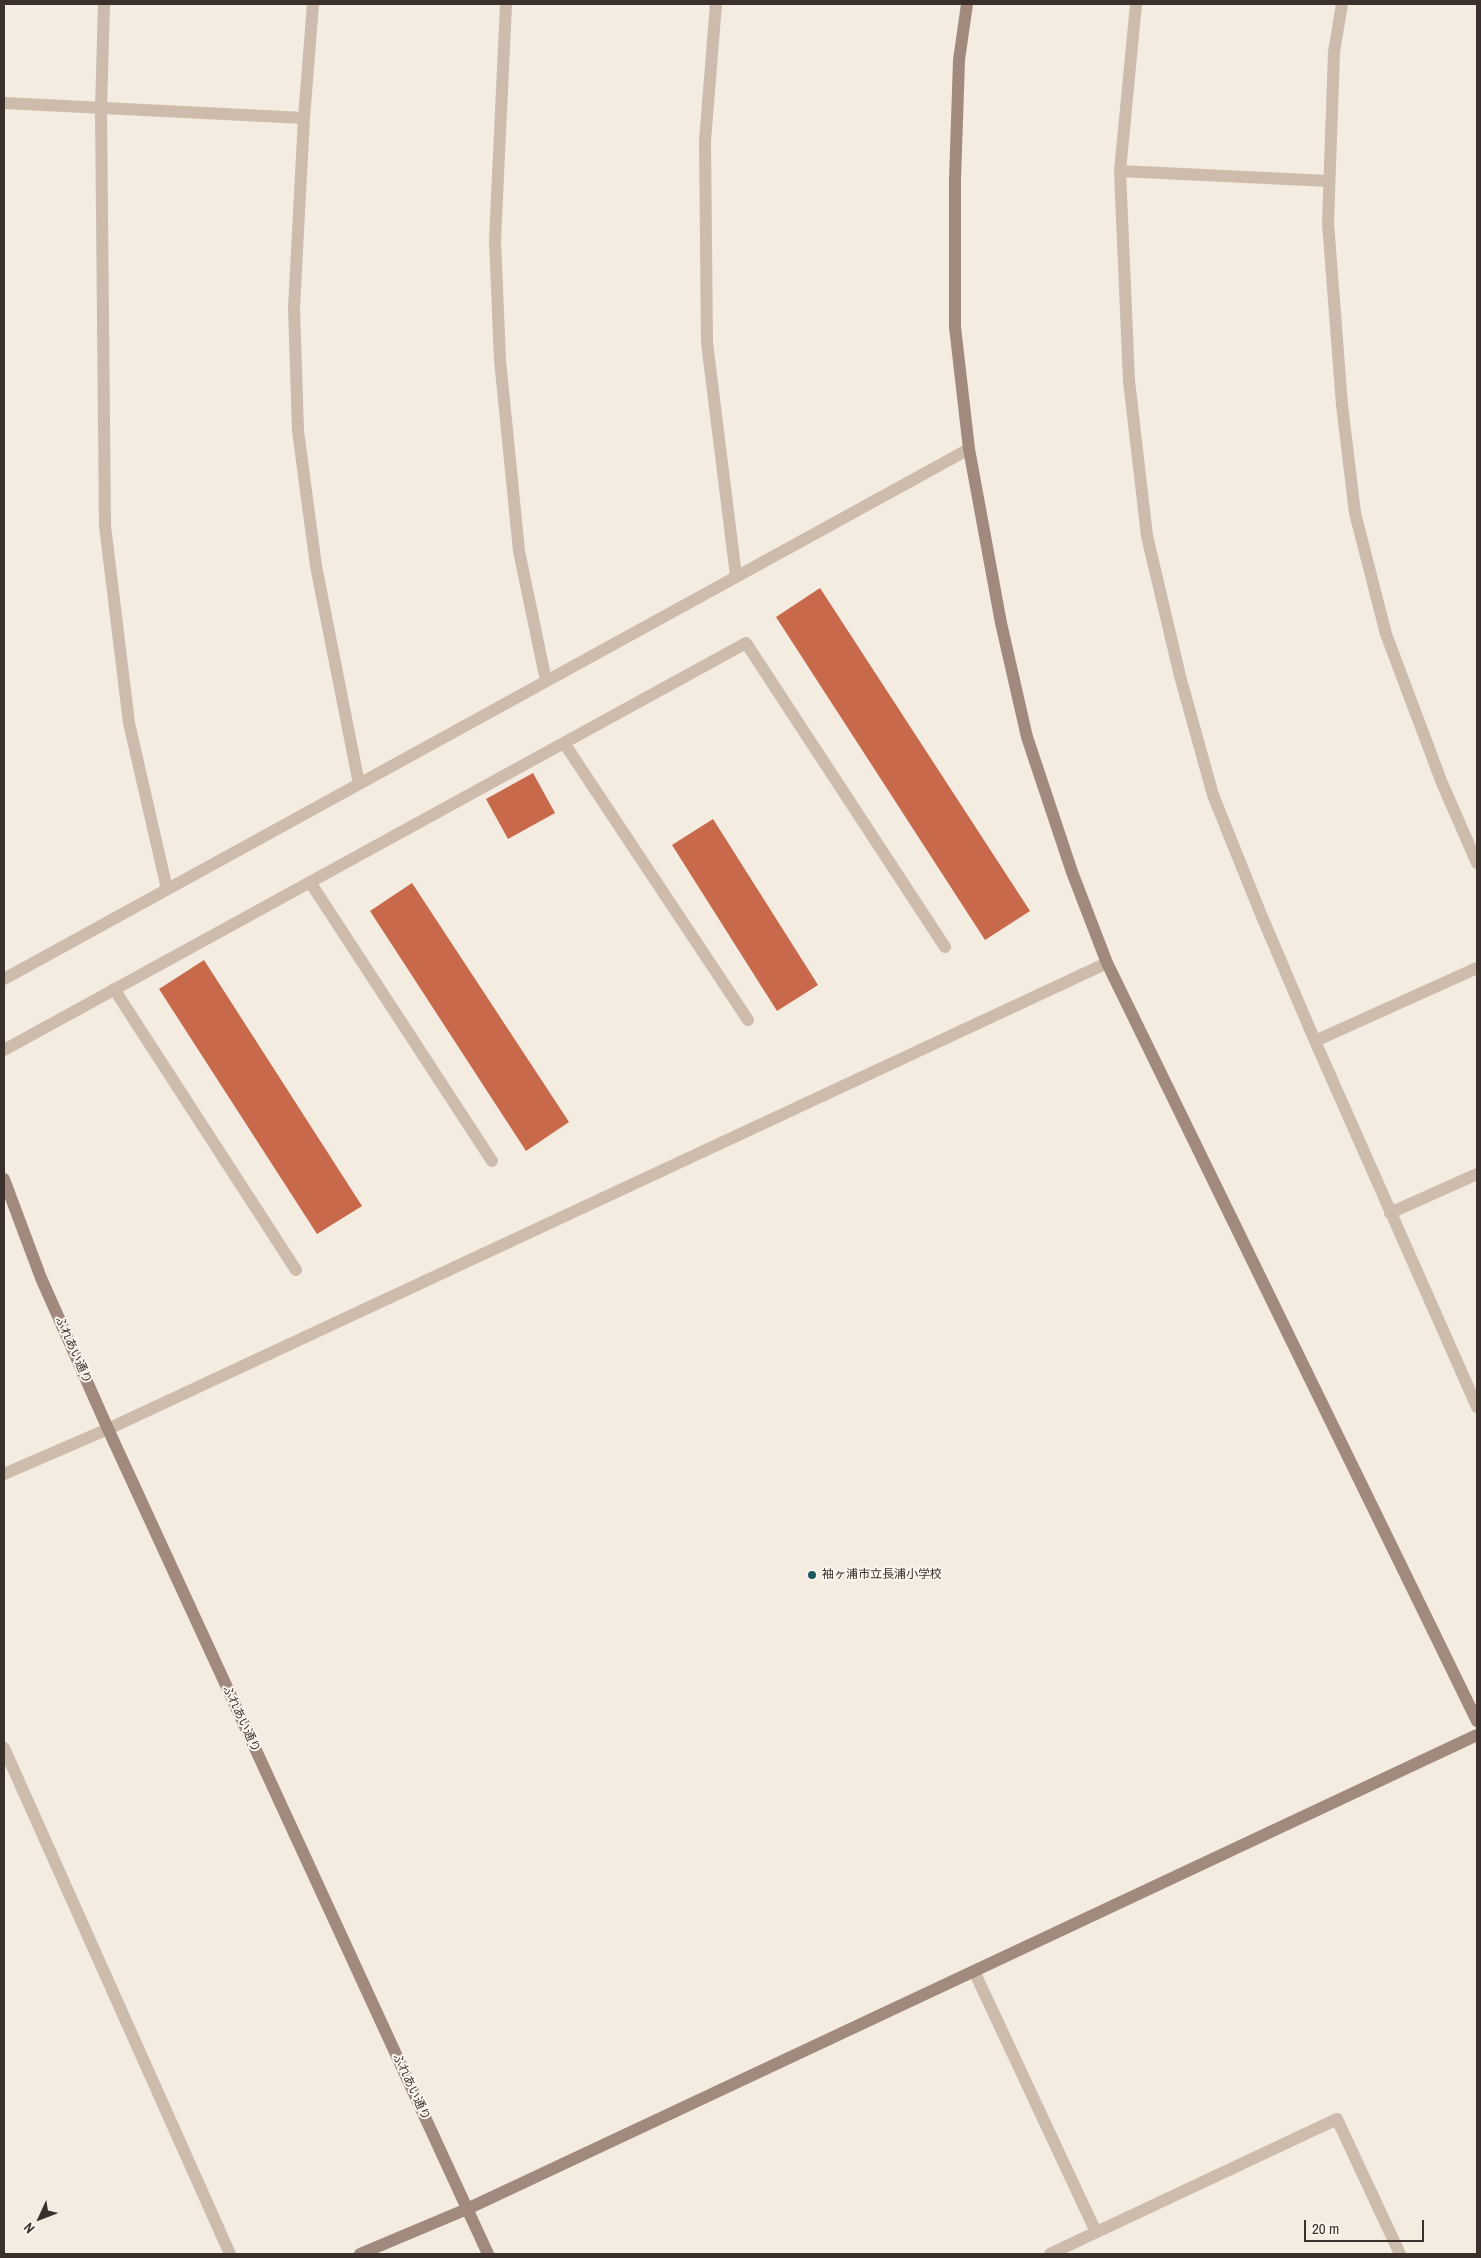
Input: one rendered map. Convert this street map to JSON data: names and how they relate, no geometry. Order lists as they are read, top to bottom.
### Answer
{
  "streets": {
    "street": ["ふれあい通り"]
  },
  "places": ["袖ヶ浦市立長浦小学校"],
  "scale_bar": "20 m",
  "north": "bottom left"
}
